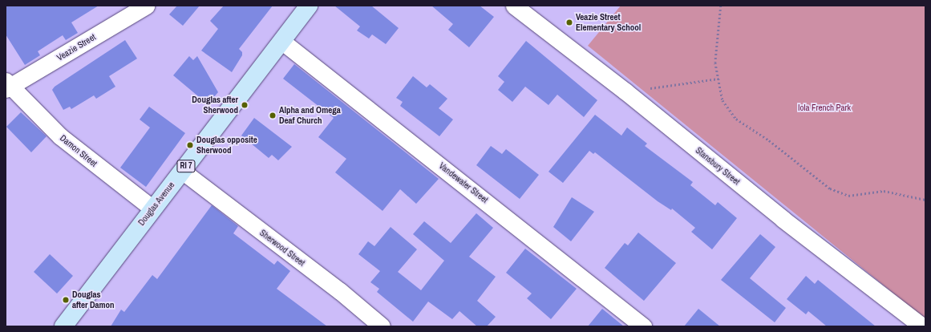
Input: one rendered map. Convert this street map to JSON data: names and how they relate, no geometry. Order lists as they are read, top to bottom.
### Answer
{
  "streets": {
    "main road": ["RI 7", "Douglas Avenue"],
    "street": [
      "Veazie Street",
      "Damon Street",
      "Stansbury Street",
      "Vandewater Street",
      "Sherwood Street"
    ]
  },
  "crossings": [
    ["Veazie Street", "Damon Street"],
    ["Damon Street", "Douglas Avenue"],
    ["Vandewater Street", "Douglas Avenue"],
    ["Douglas Avenue", "Sherwood Street"]
  ],
  "parks": ["Iola French Park"],
  "places": [
    "Veazie Street Elementary School",
    "Douglas after Sherwood",
    "Alpha and Omega Deaf Church",
    "Douglas opposite Sherwood",
    "Douglas after Damon"
  ]
}
